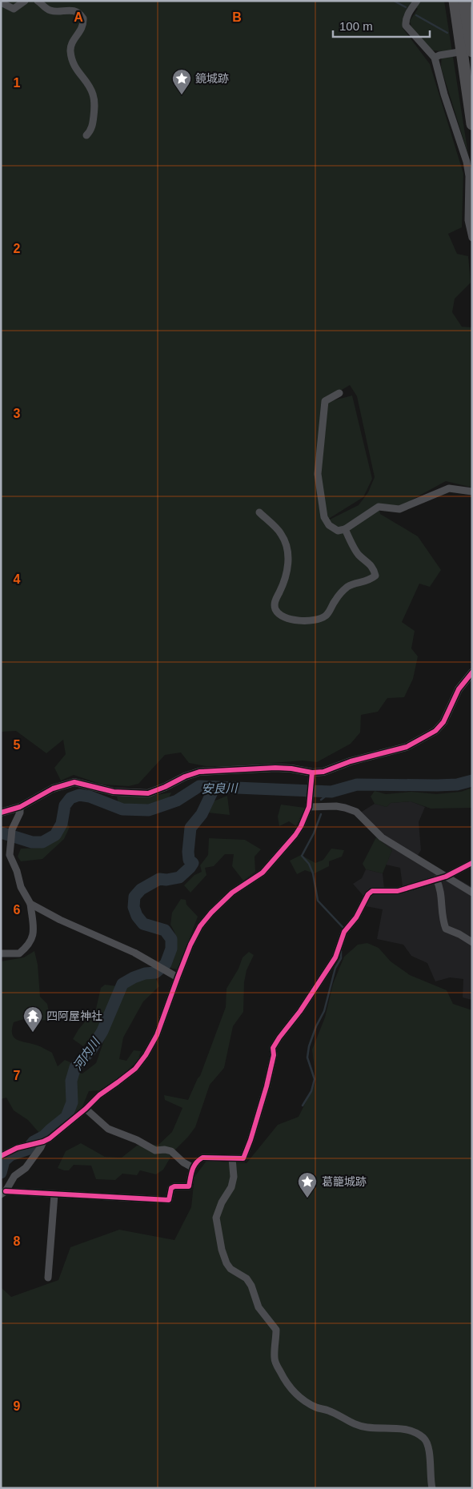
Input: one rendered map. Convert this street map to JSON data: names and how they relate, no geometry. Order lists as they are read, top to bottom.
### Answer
{
  "water": ["安良川", "河内川"],
  "places": {
    "place": ["鏡城跡", "葛籠城跡"],
    "temple": ["四阿屋神社"]
  },
  "scale_bar": "100 m",
  "grid": {
    "columns": ["A", "B"],
    "rows": [
      "1",
      "2",
      "3",
      "4",
      "5",
      "6",
      "7",
      "8",
      "9"
    ]
  }
}
